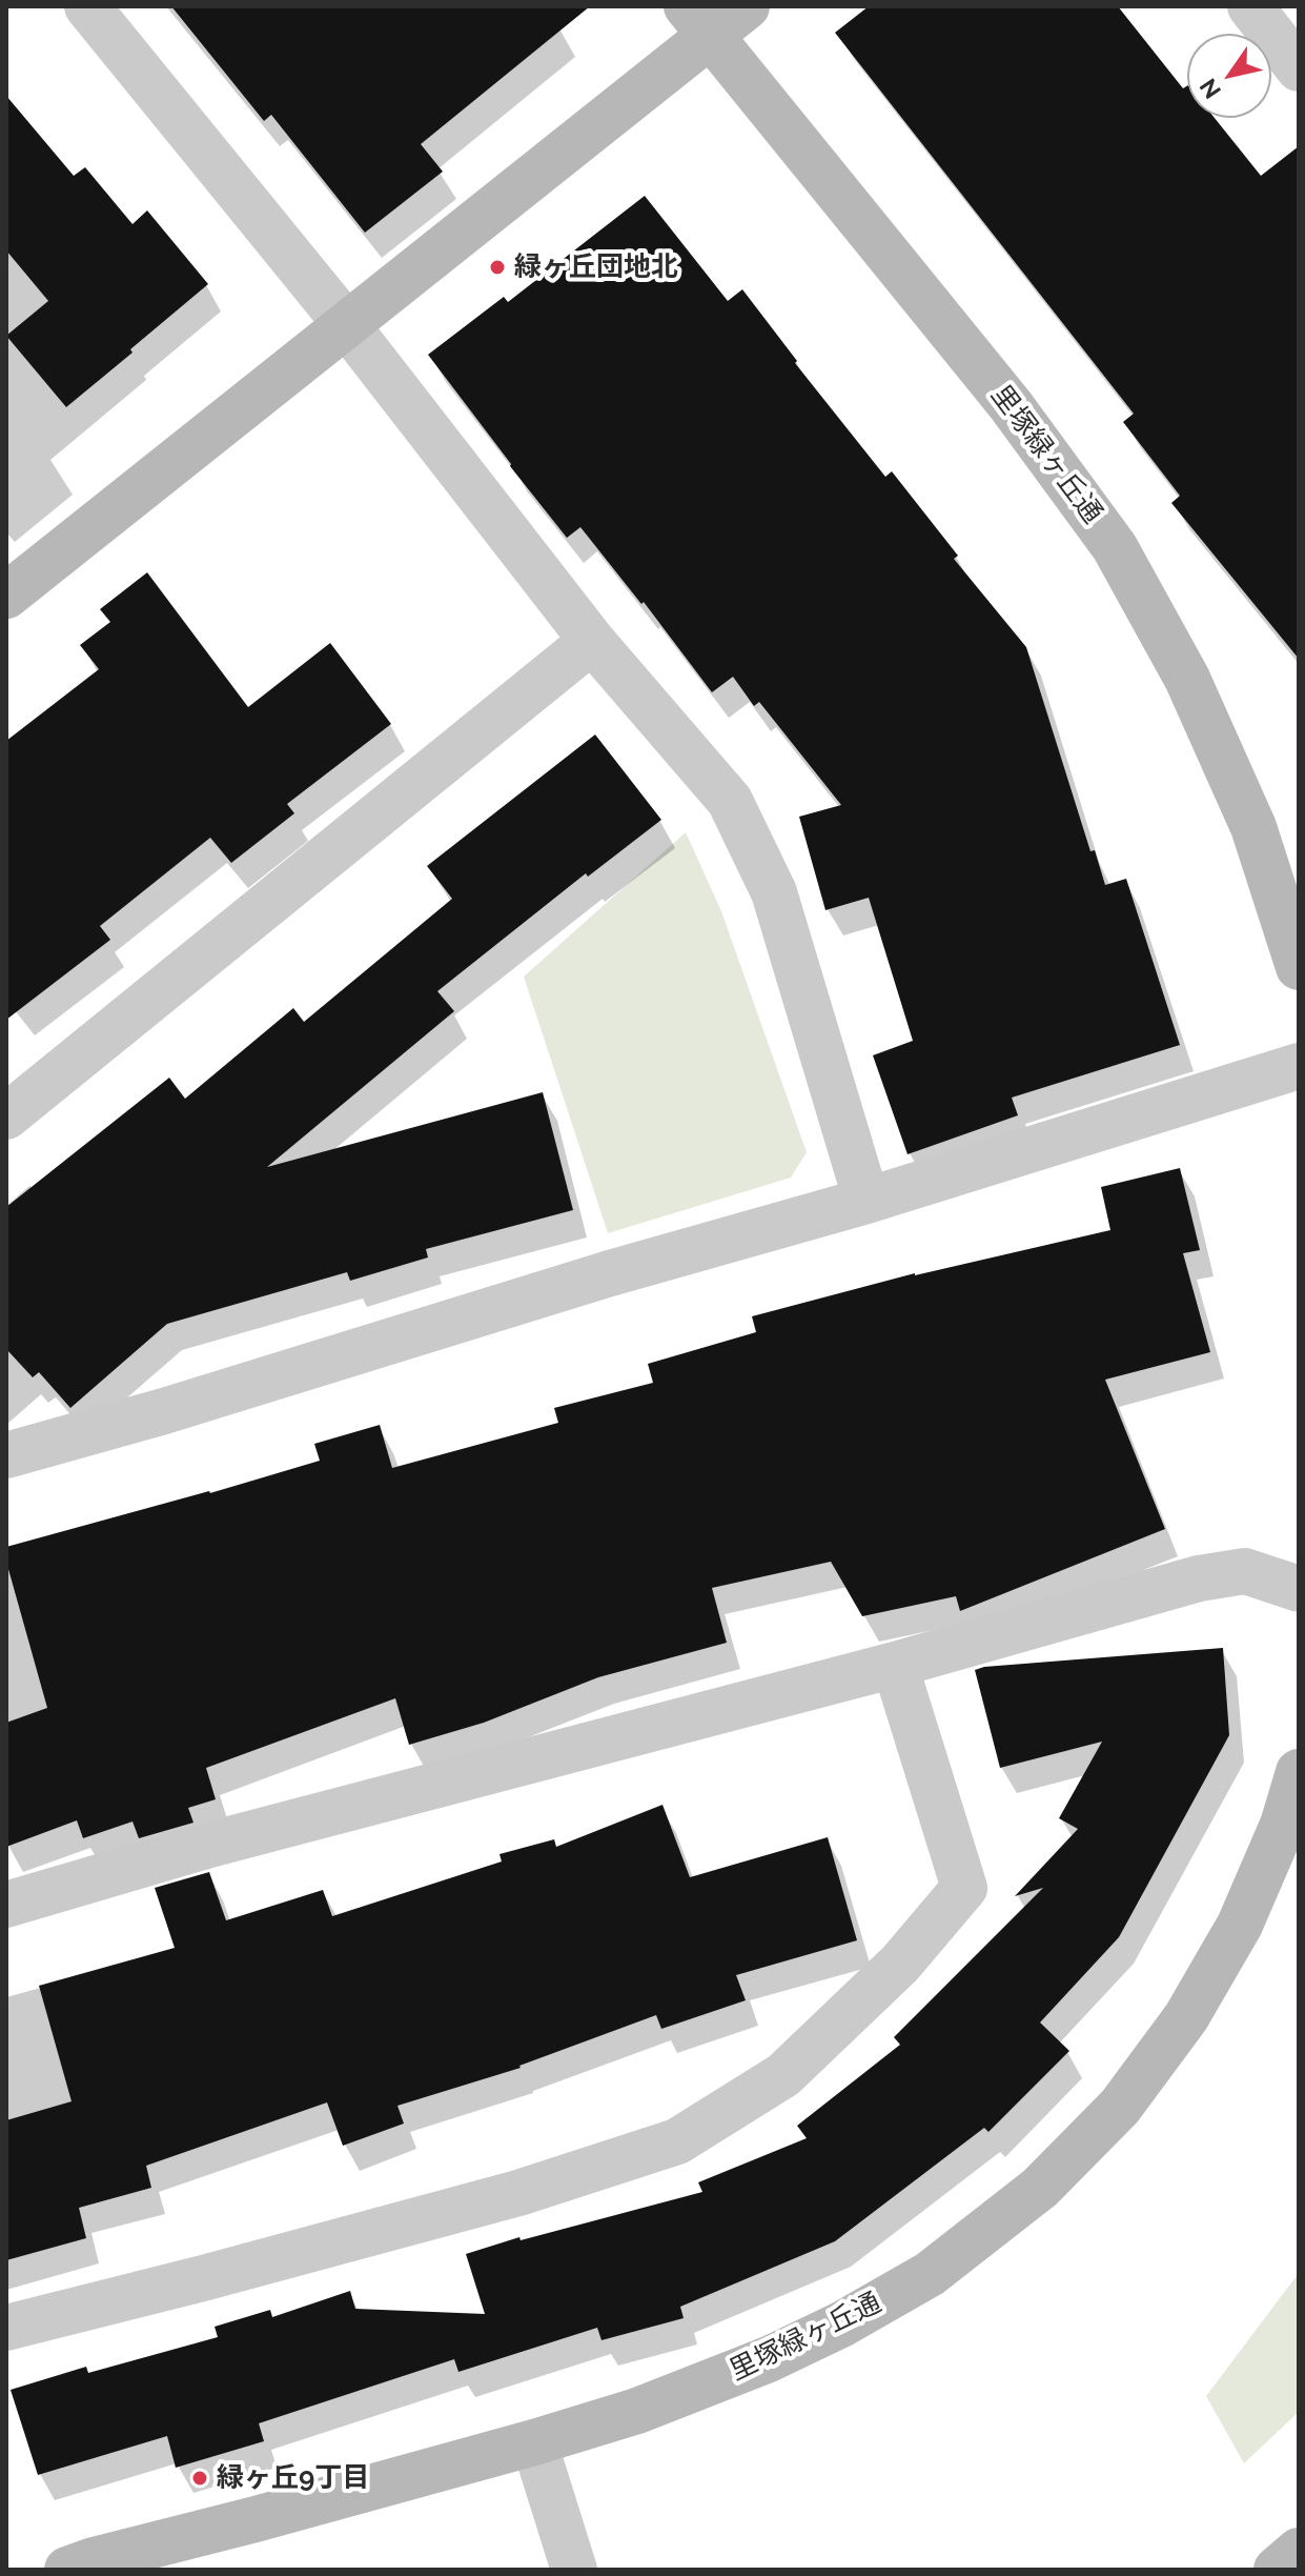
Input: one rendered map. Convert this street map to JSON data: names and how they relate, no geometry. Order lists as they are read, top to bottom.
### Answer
{
  "streets": {
    "street": ["里塚緑ヶ丘通"]
  },
  "places": ["緑ヶ丘団地北", "緑ヶ丘9丁目"],
  "north": "bottom left"
}
